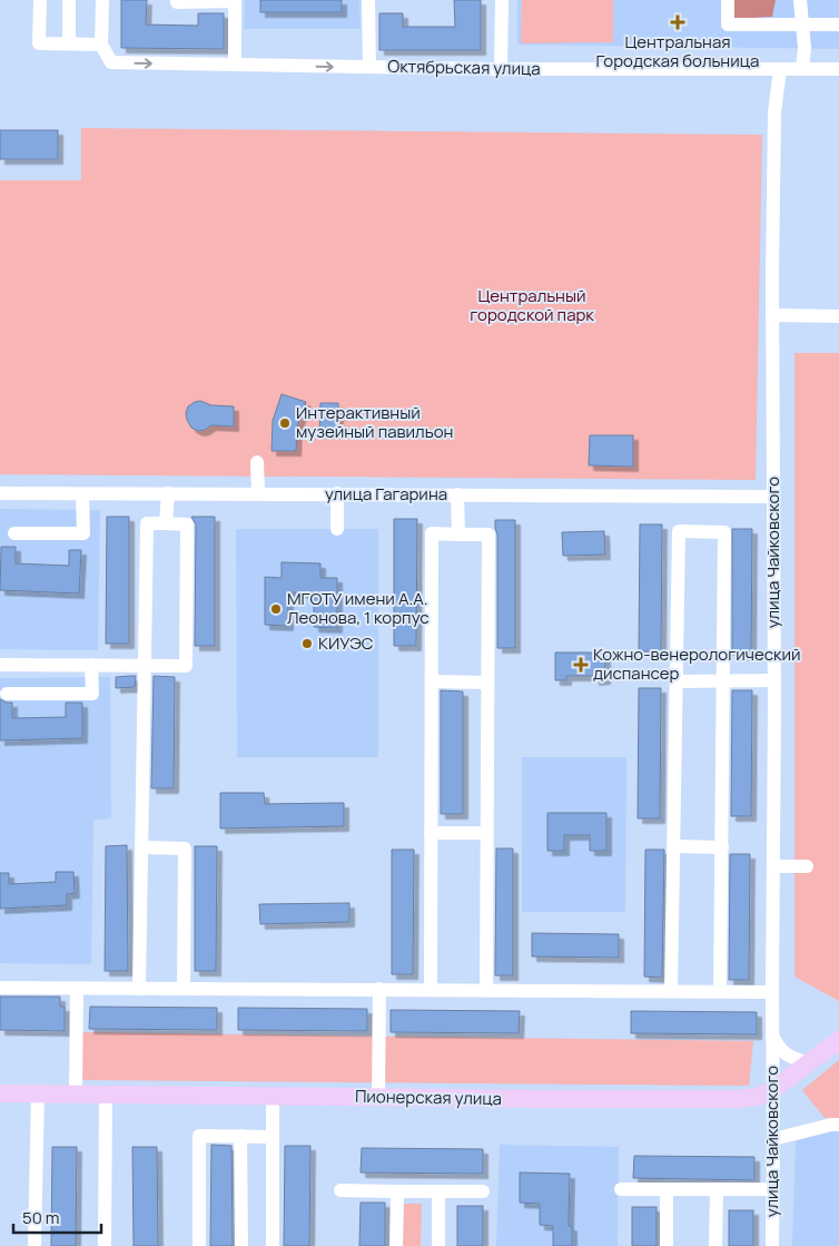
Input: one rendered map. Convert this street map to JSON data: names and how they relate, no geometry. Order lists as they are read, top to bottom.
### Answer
{
  "streets": {
    "main road": ["Пионерская улица"],
    "street": ["Октябрьская улица", "улица Гагарина", "улица Чайковского"]
  },
  "crossings": [
    ["Октябрьская улица", "улица Чайковского"],
    ["улица Гагарина", "улица Чайковского"],
    ["улица Чайковского", "Пионерская улица"]
  ],
  "one_way": ["Октябрьская улица"],
  "parks": ["Центральный городской парк"],
  "places": {
    "health": ["Центральная Городская больница", "Кожно-венерологический диспансер"],
    "other": ["Интерактивный музейный павильон", "МГОТУ имени А.А. Леонова, 1 корпус", "КИУЭС"]
  },
  "scale_bar": "50 m"
}
